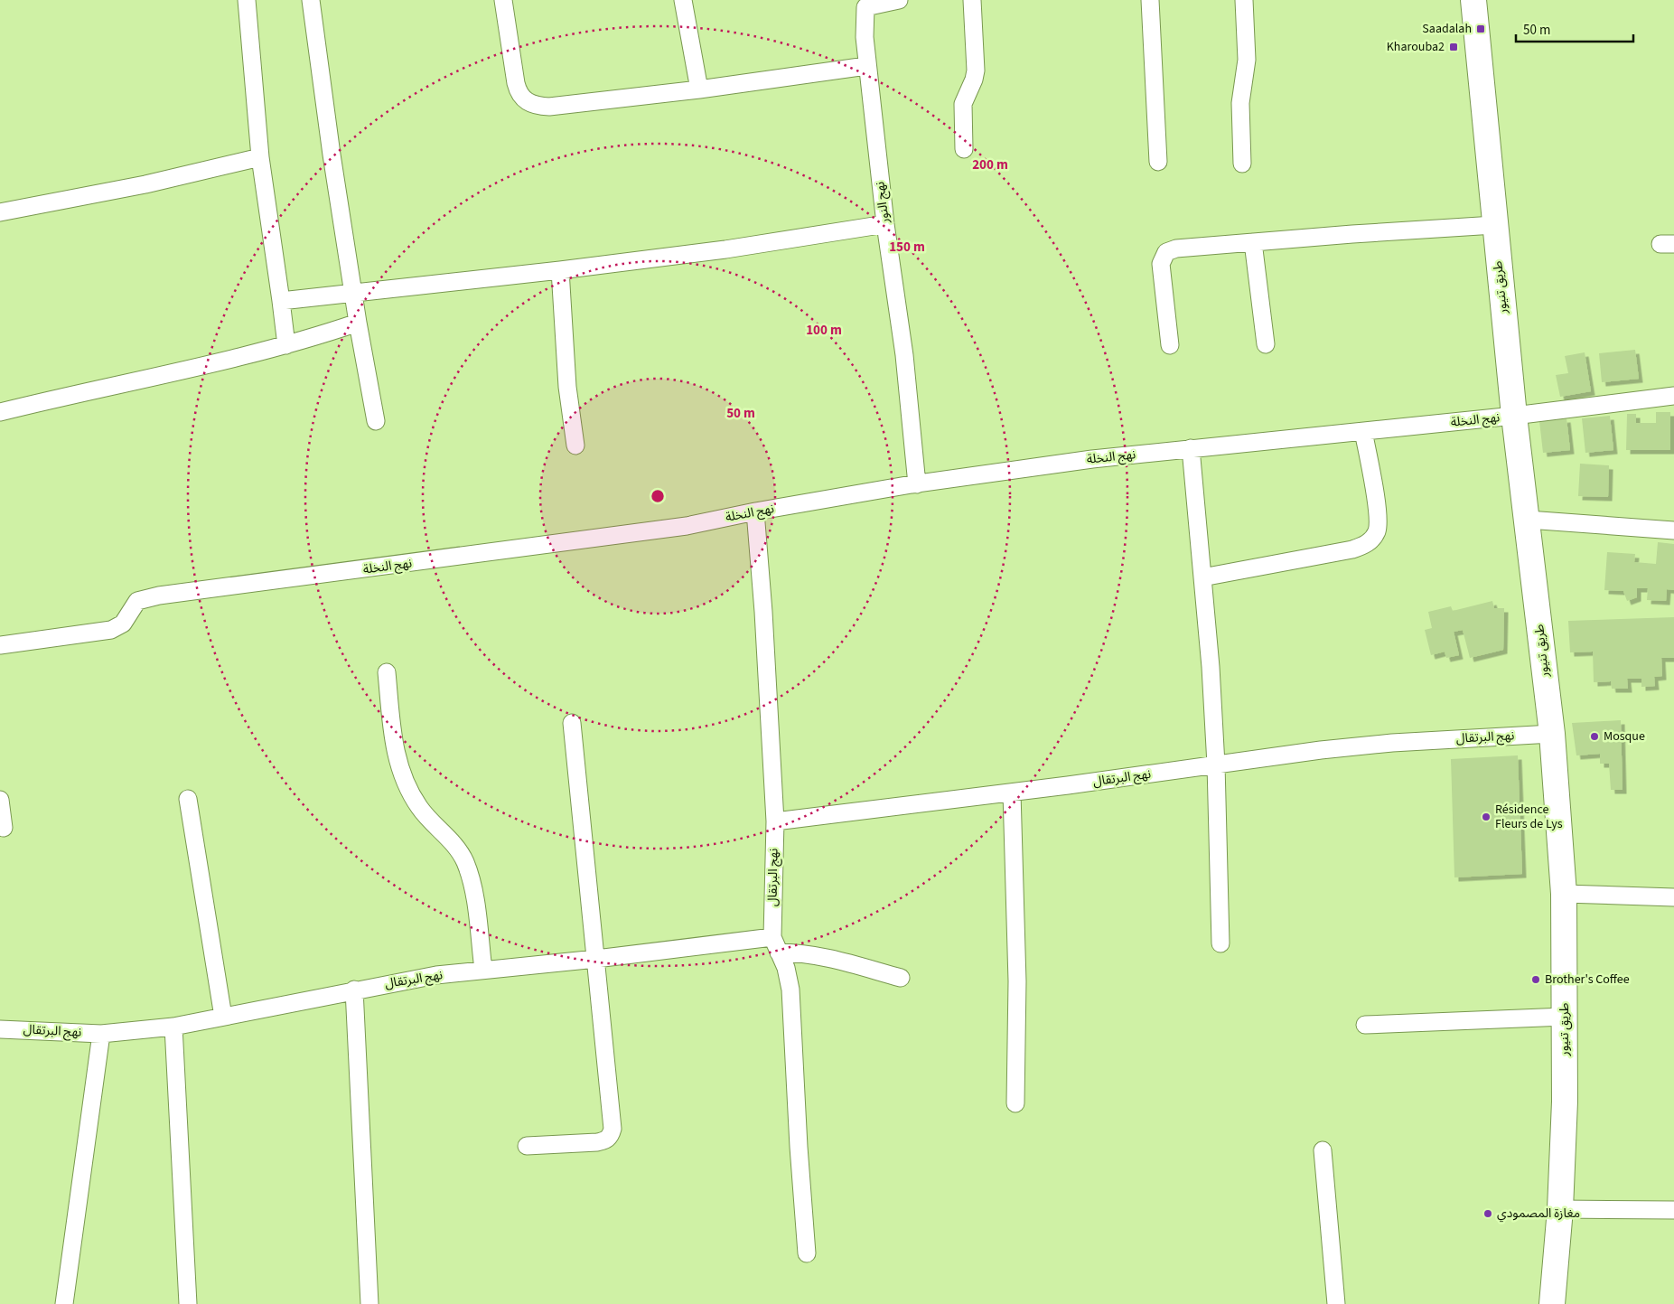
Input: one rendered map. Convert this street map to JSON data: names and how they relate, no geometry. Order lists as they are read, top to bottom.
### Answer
{
  "streets": {
    "main road": ["طريق تنيور"],
    "street": ["نهج النور", "نهج النخلة", "نهج البرتقال"]
  },
  "crossings": [
    ["نهج النور", "نهج النخلة"],
    ["طريق تنيور", "نهج النخلة"],
    ["طريق تنيور", "نهج البرتقال"]
  ],
  "places": {
    "transit": ["Saadalah", "Kharouba2"],
    "other": [
      "Mosque",
      "Résidence Fleurs de Lys",
      "Brother's Coffee",
      "مغازة المصمودي"
    ]
  },
  "scale_bar": "50 m",
  "rings": [
    "200 m",
    "150 m",
    "100 m",
    "50 m"
  ]
}
